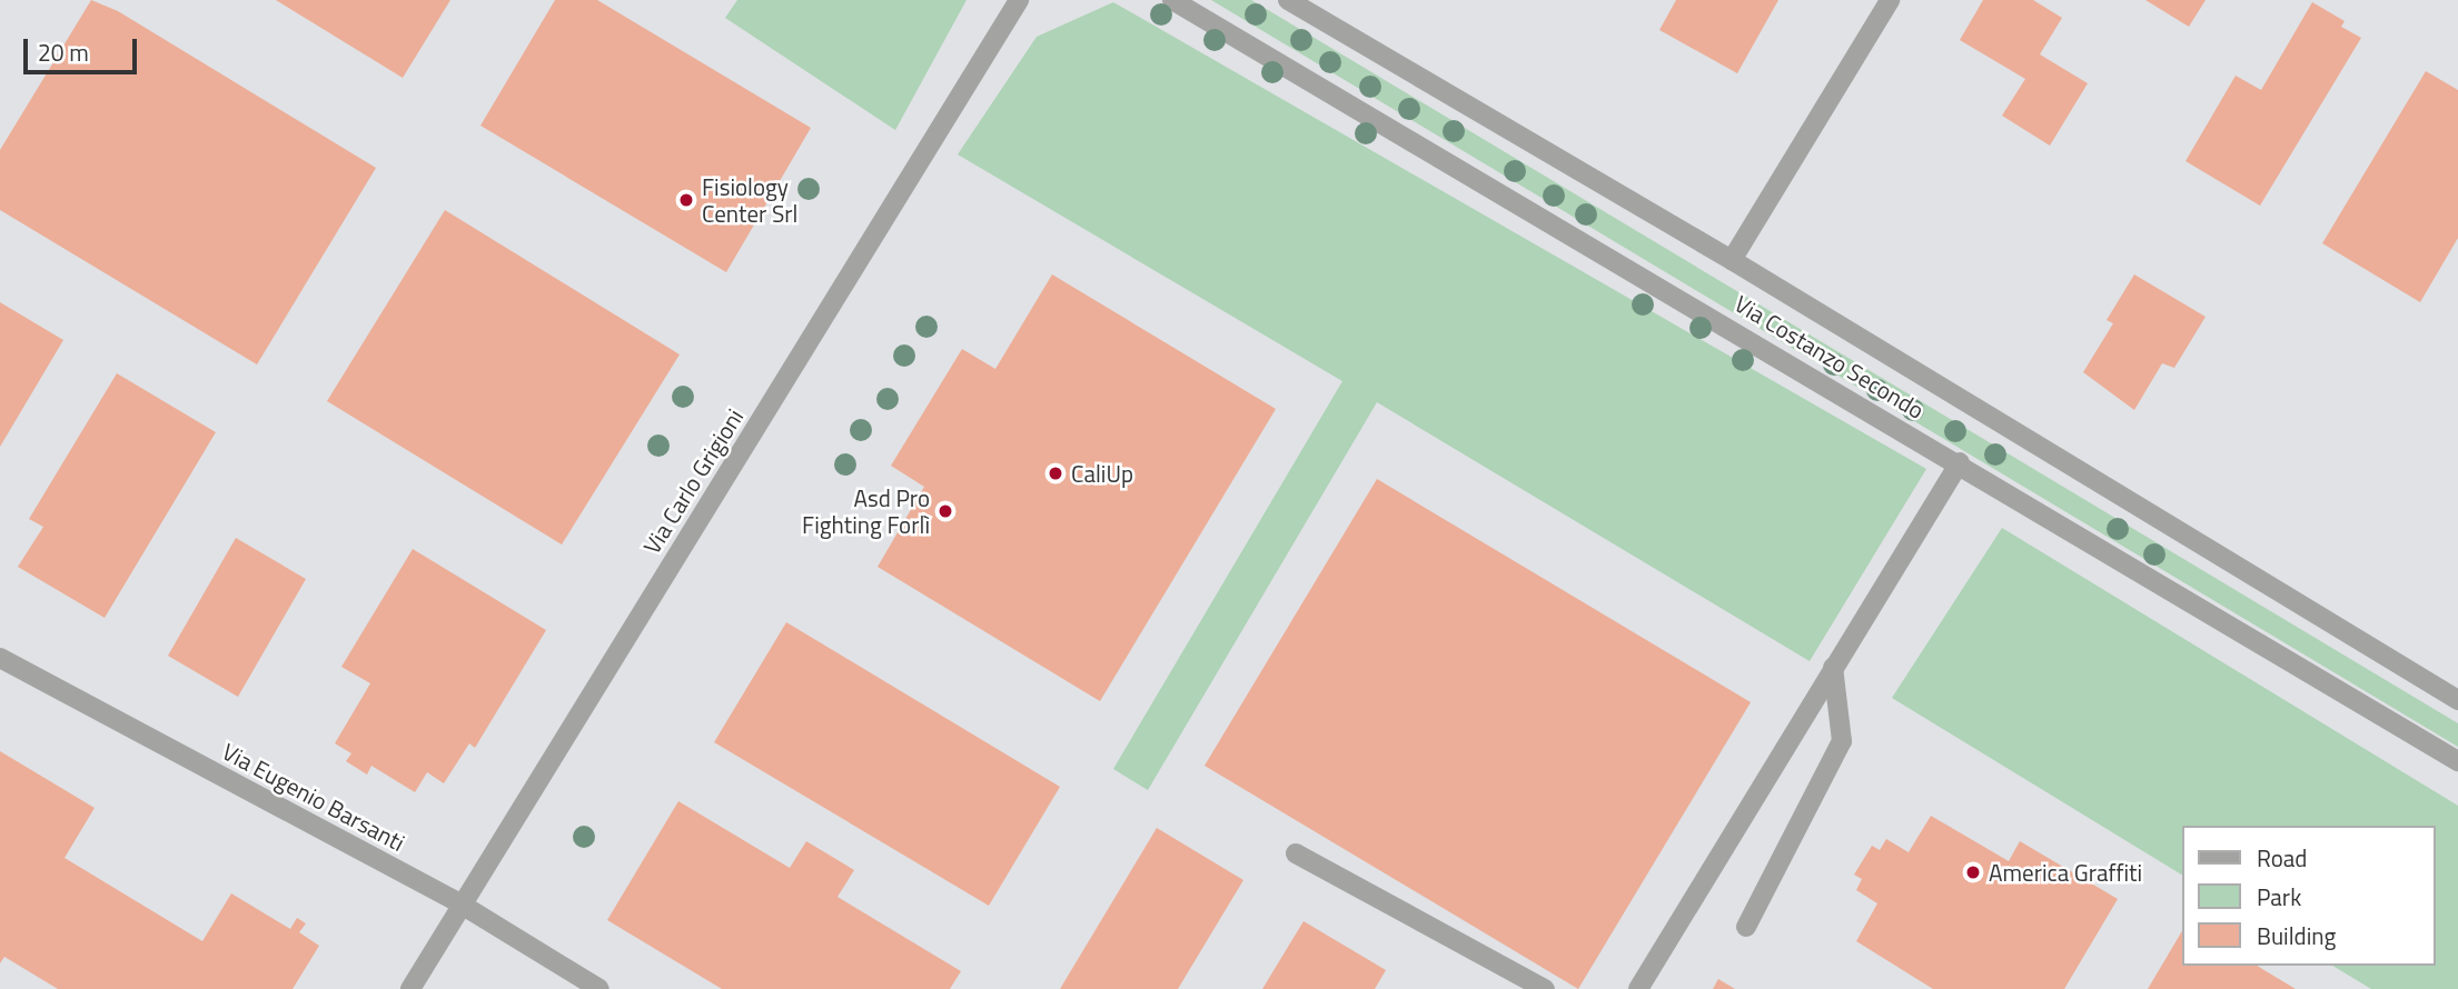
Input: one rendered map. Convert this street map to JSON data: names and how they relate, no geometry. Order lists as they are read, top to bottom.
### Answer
{
  "streets": {
    "street": ["Via Costanzo Secondo", "Via Carlo Grigioni", "Via Eugenio Barsanti"]
  },
  "crossings": [
    ["Via Carlo Grigioni", "Via Eugenio Barsanti"]
  ],
  "places": [
    "Fisiology Center Srl",
    "CaliUp",
    "Asd Pro Fighting Forlì",
    "America Graffiti"
  ],
  "legend": ["Road", "Park", "Building"],
  "scale_bar": "20 m"
}
